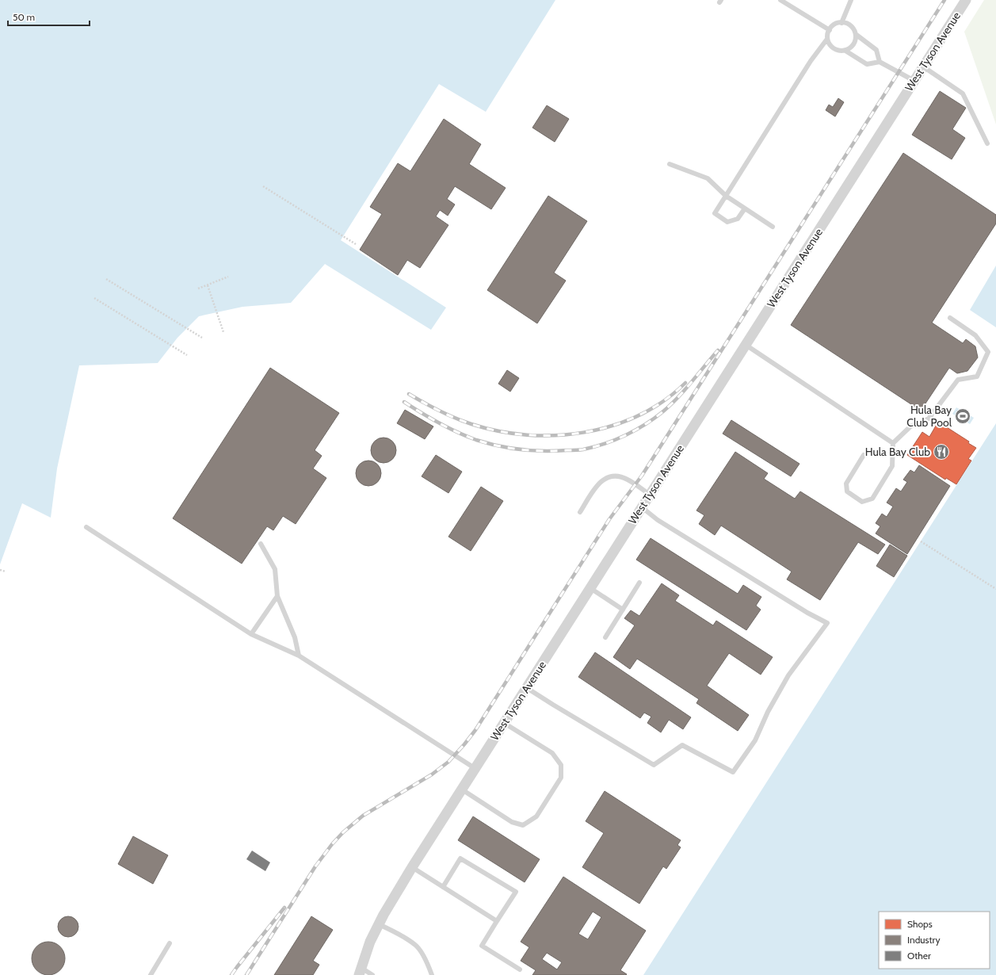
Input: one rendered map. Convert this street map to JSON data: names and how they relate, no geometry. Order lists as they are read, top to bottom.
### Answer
{
  "streets": {
    "street": ["West Tyson Avenue"]
  },
  "places": {
    "sports": ["Hula Bay Club Pool"],
    "restaurant": ["Hula Bay Club"]
  },
  "legend": ["Shops", "Industry", "Other"],
  "scale_bar": "50 m"
}
